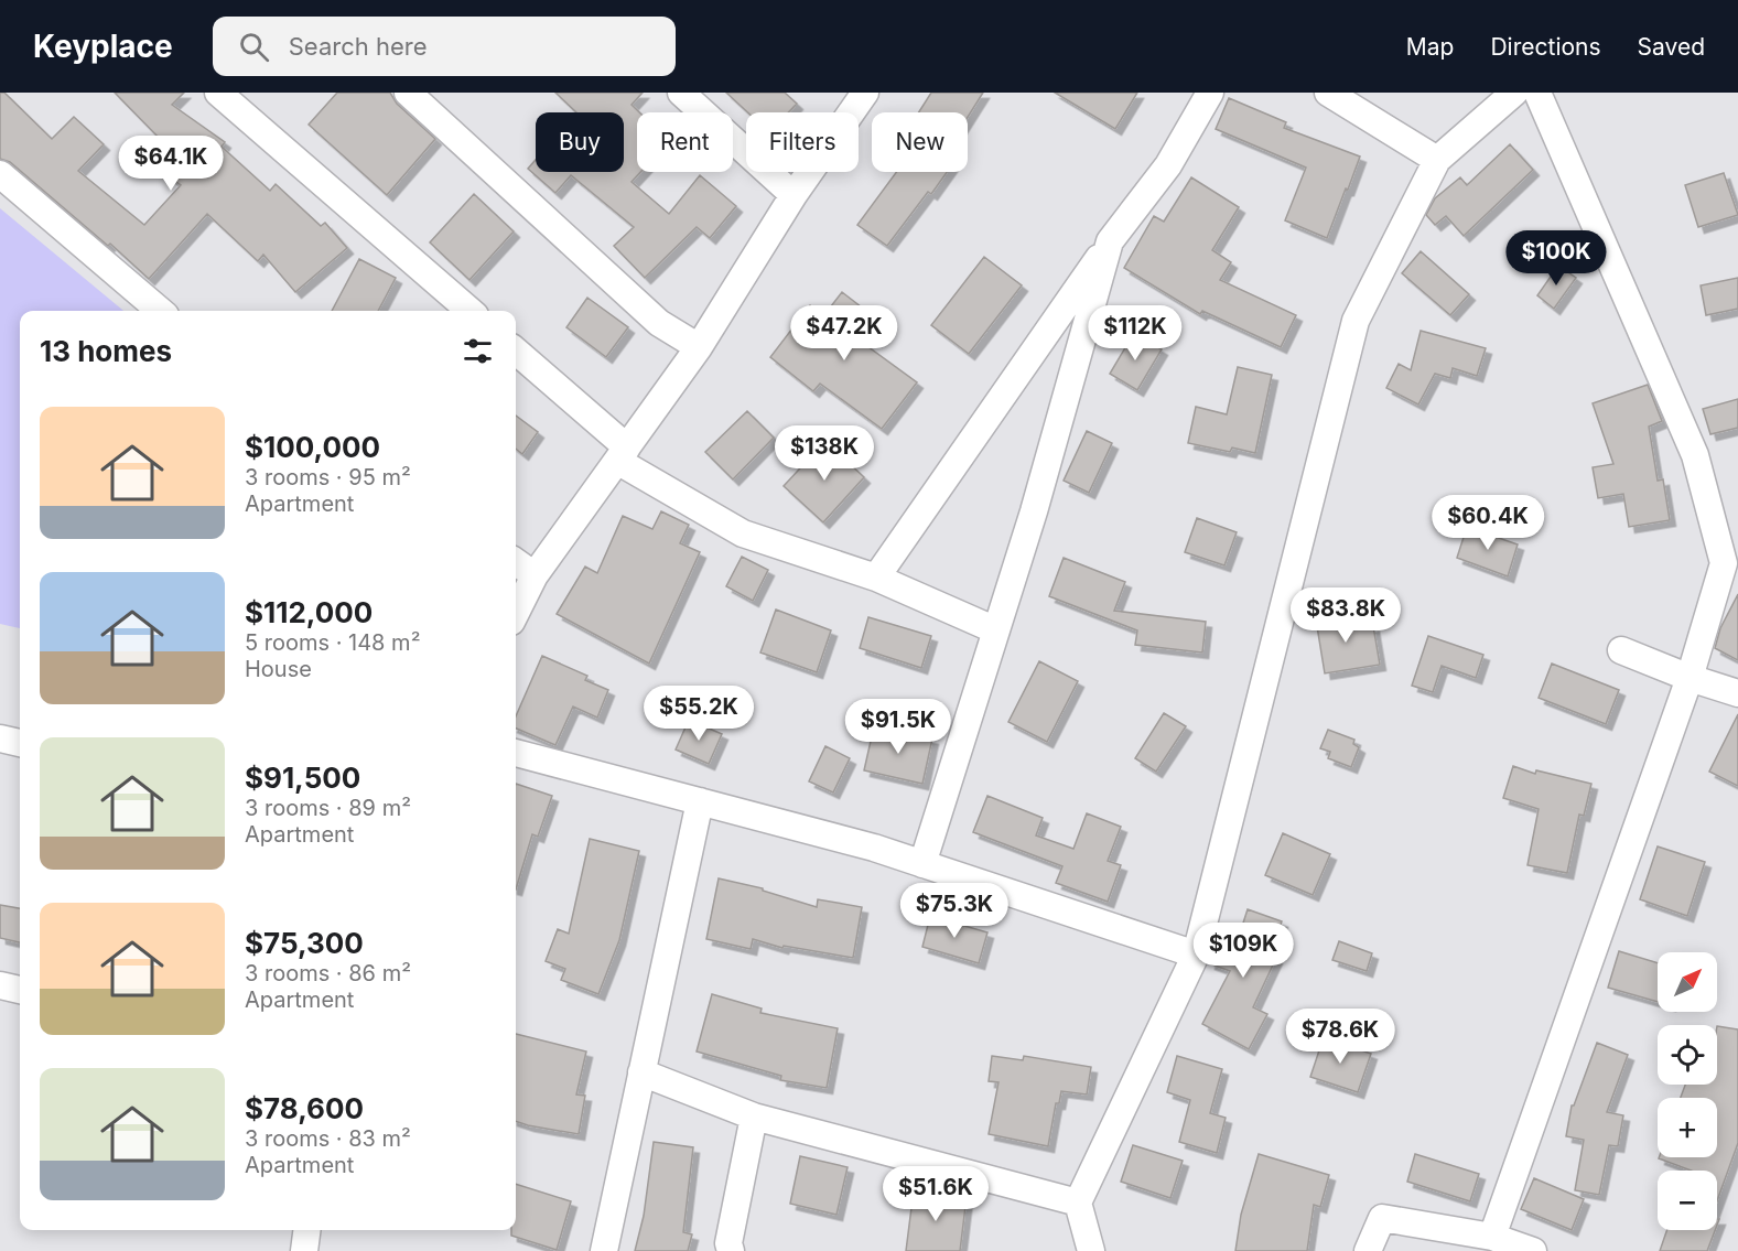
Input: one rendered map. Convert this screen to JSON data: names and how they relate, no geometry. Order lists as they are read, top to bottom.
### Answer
{
  "north": "top right",
  "page": {
    "header": "Keyplace",
    "search": "Search here",
    "nav": ["Map", "Directions", "Saved"],
    "chip": [
      "Buy",
      "Rent",
      "Filters",
      "New"
    ],
    "price": [
      "$64.1K",
      "$100K",
      "$47.2K",
      "$112K",
      "$138K",
      "$60.4K",
      "$83.8K",
      "$55.2K",
      "$91.5K",
      "$75.3K",
      "$109K",
      "$78.6K",
      "$51.6K"
    ],
    "heading": "13 homes",
    "list": [
      {
        "name": "$100,000",
        "note": "3 rooms · 95 m² · Apartment"
      },
      {
        "name": "$112,000",
        "note": "5 rooms · 148 m² · House"
      },
      {
        "name": "$91,500",
        "note": "3 rooms · 89 m² · Apartment"
      },
      {
        "name": "$75,300",
        "note": "3 rooms · 86 m² · Apartment"
      },
      {
        "name": "$78,600",
        "note": "3 rooms · 83 m² · Apartment"
      }
    ],
    "map_buttons": ["+", "−"]
  }
}
